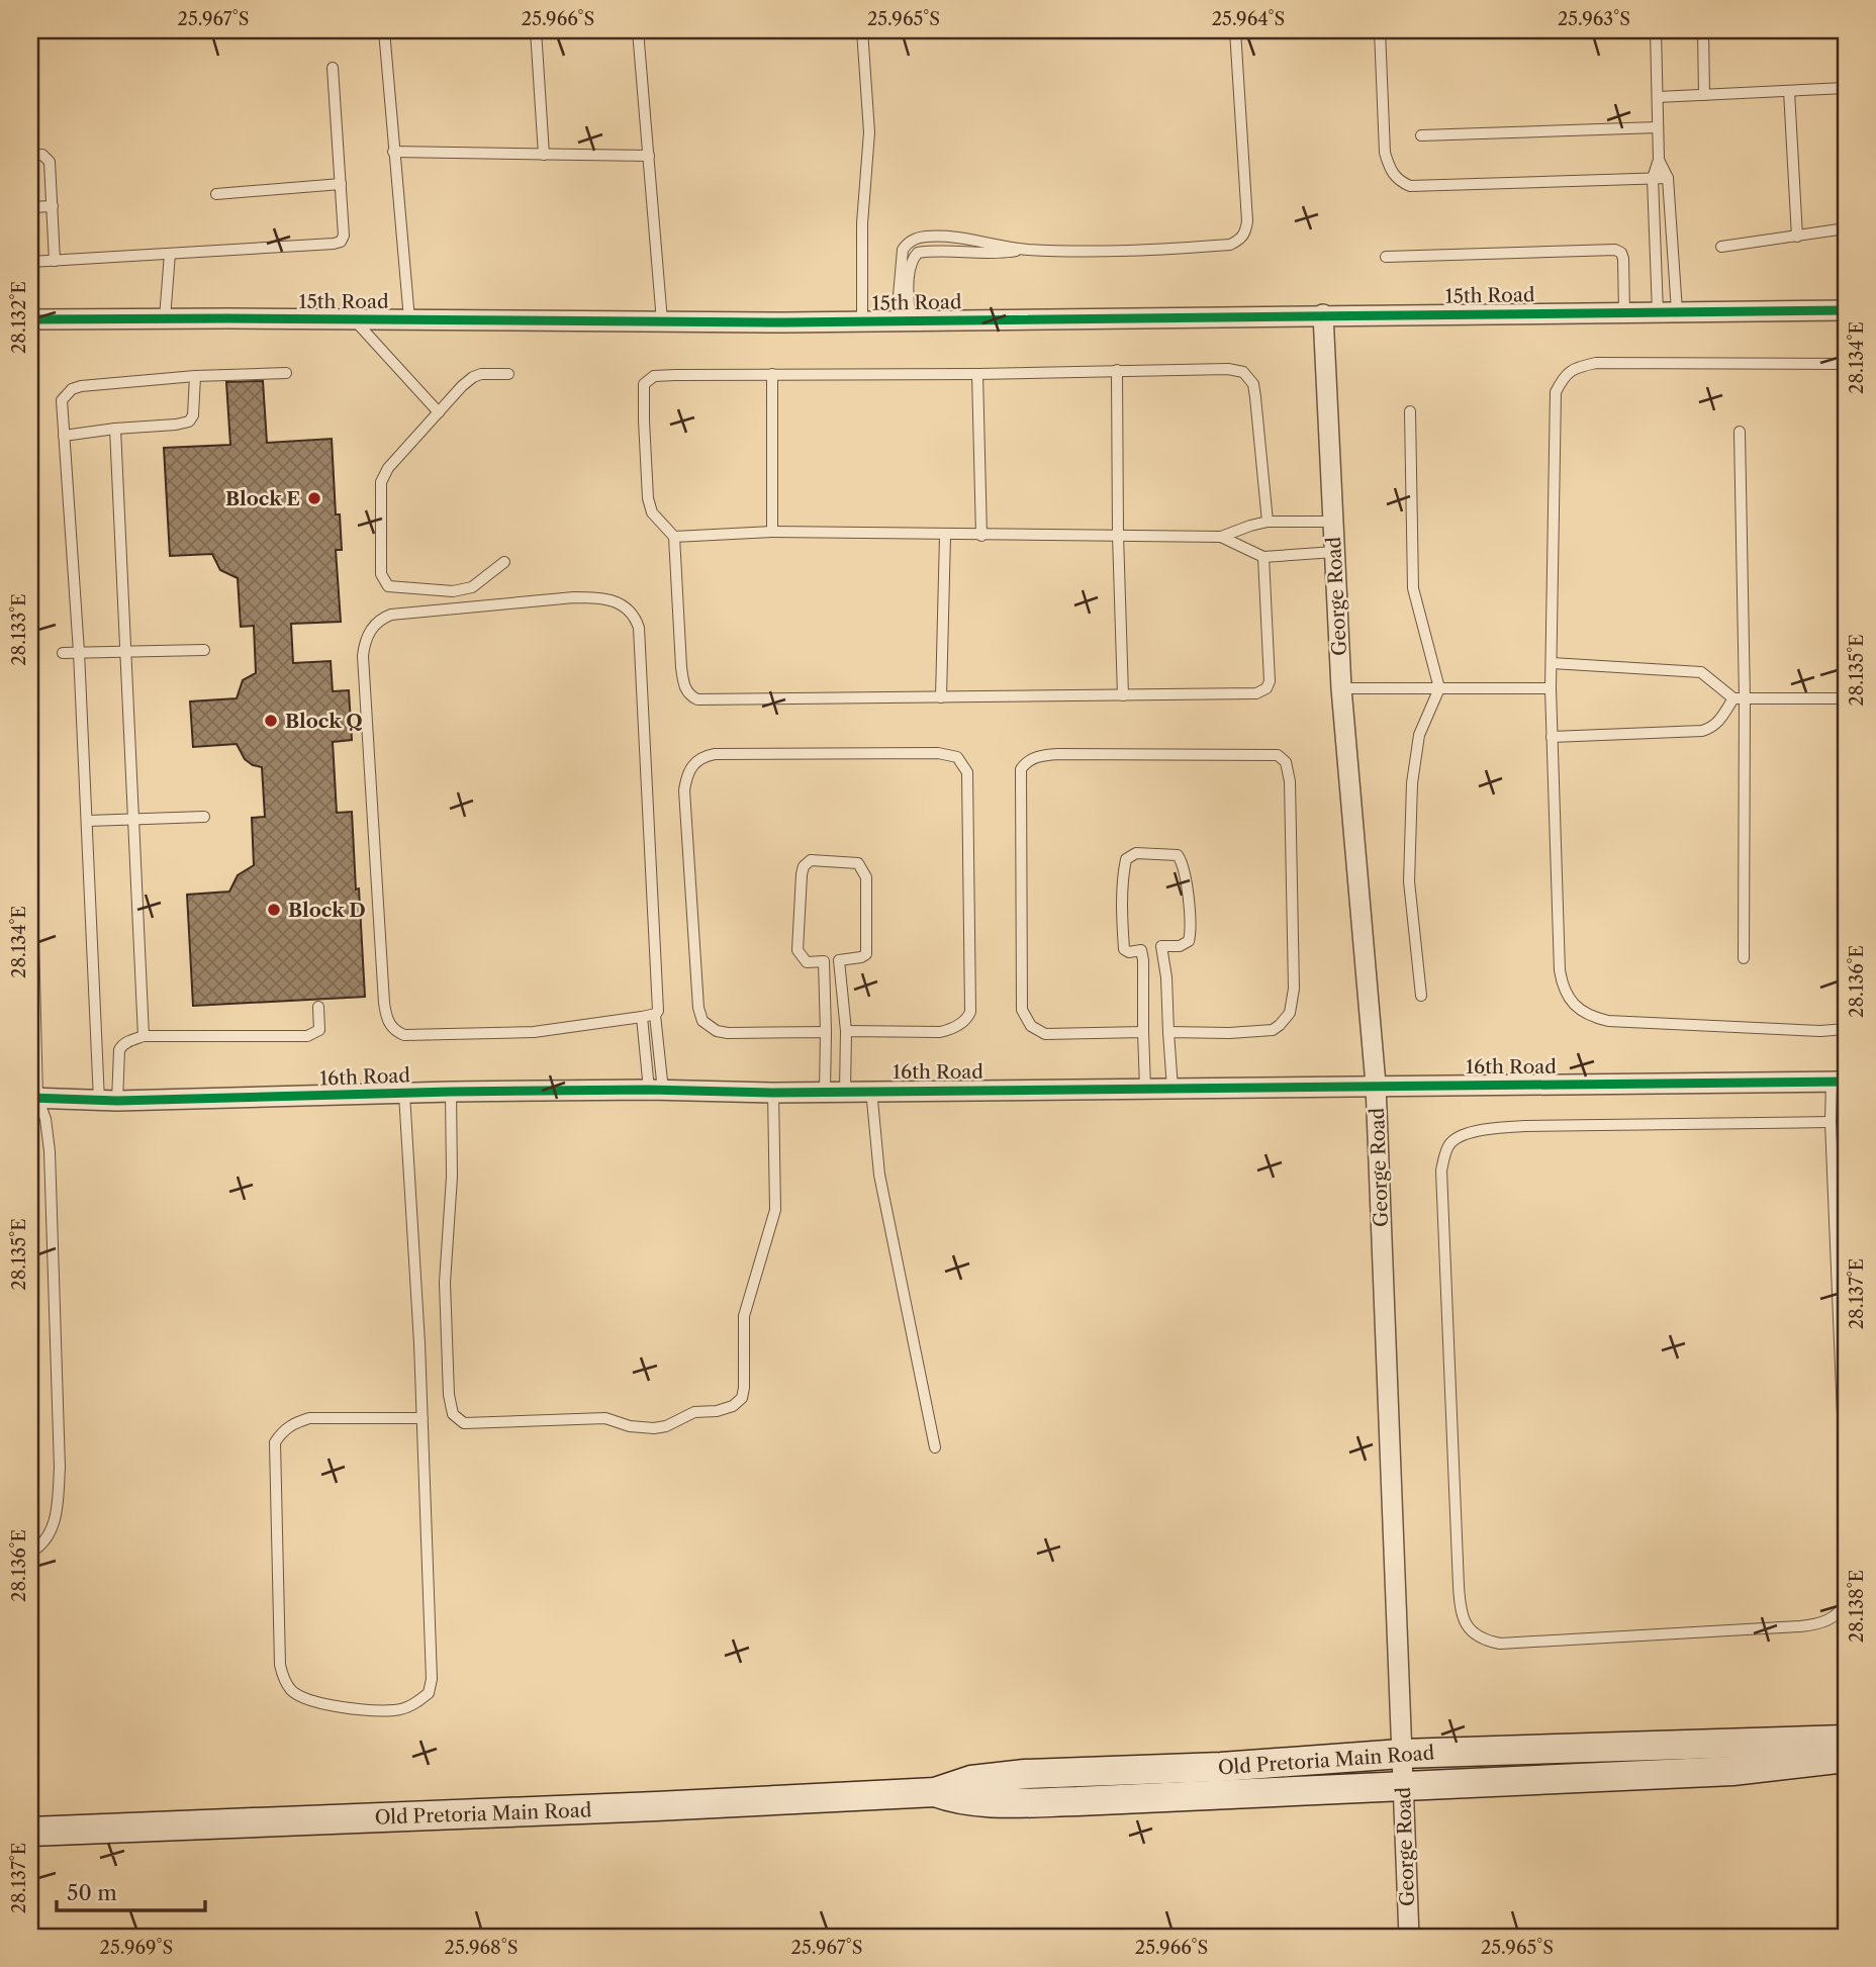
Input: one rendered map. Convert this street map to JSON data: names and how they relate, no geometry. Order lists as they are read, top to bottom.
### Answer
{
  "streets": {
    "main road": ["Old Pretoria Main Road"],
    "street": ["15th Road", "George Road", "16th Road"]
  },
  "crossings": [
    ["15th Road", "George Road"],
    ["George Road", "16th Road"],
    ["George Road", "Old Pretoria Main Road"]
  ],
  "places": ["Block E", "Block Q", "Block D"],
  "scale_bar": "50 m",
  "coordinates": [
    "25.967°S",
    "25.966°S",
    "25.965°S",
    "25.964°S",
    "25.963°S",
    "28.132°E",
    "28.134°E",
    "28.133°E",
    "28.135°E",
    "28.136°E",
    "28.137°E",
    "28.138°E",
    "25.969°S",
    "25.968°S"
  ]
}
